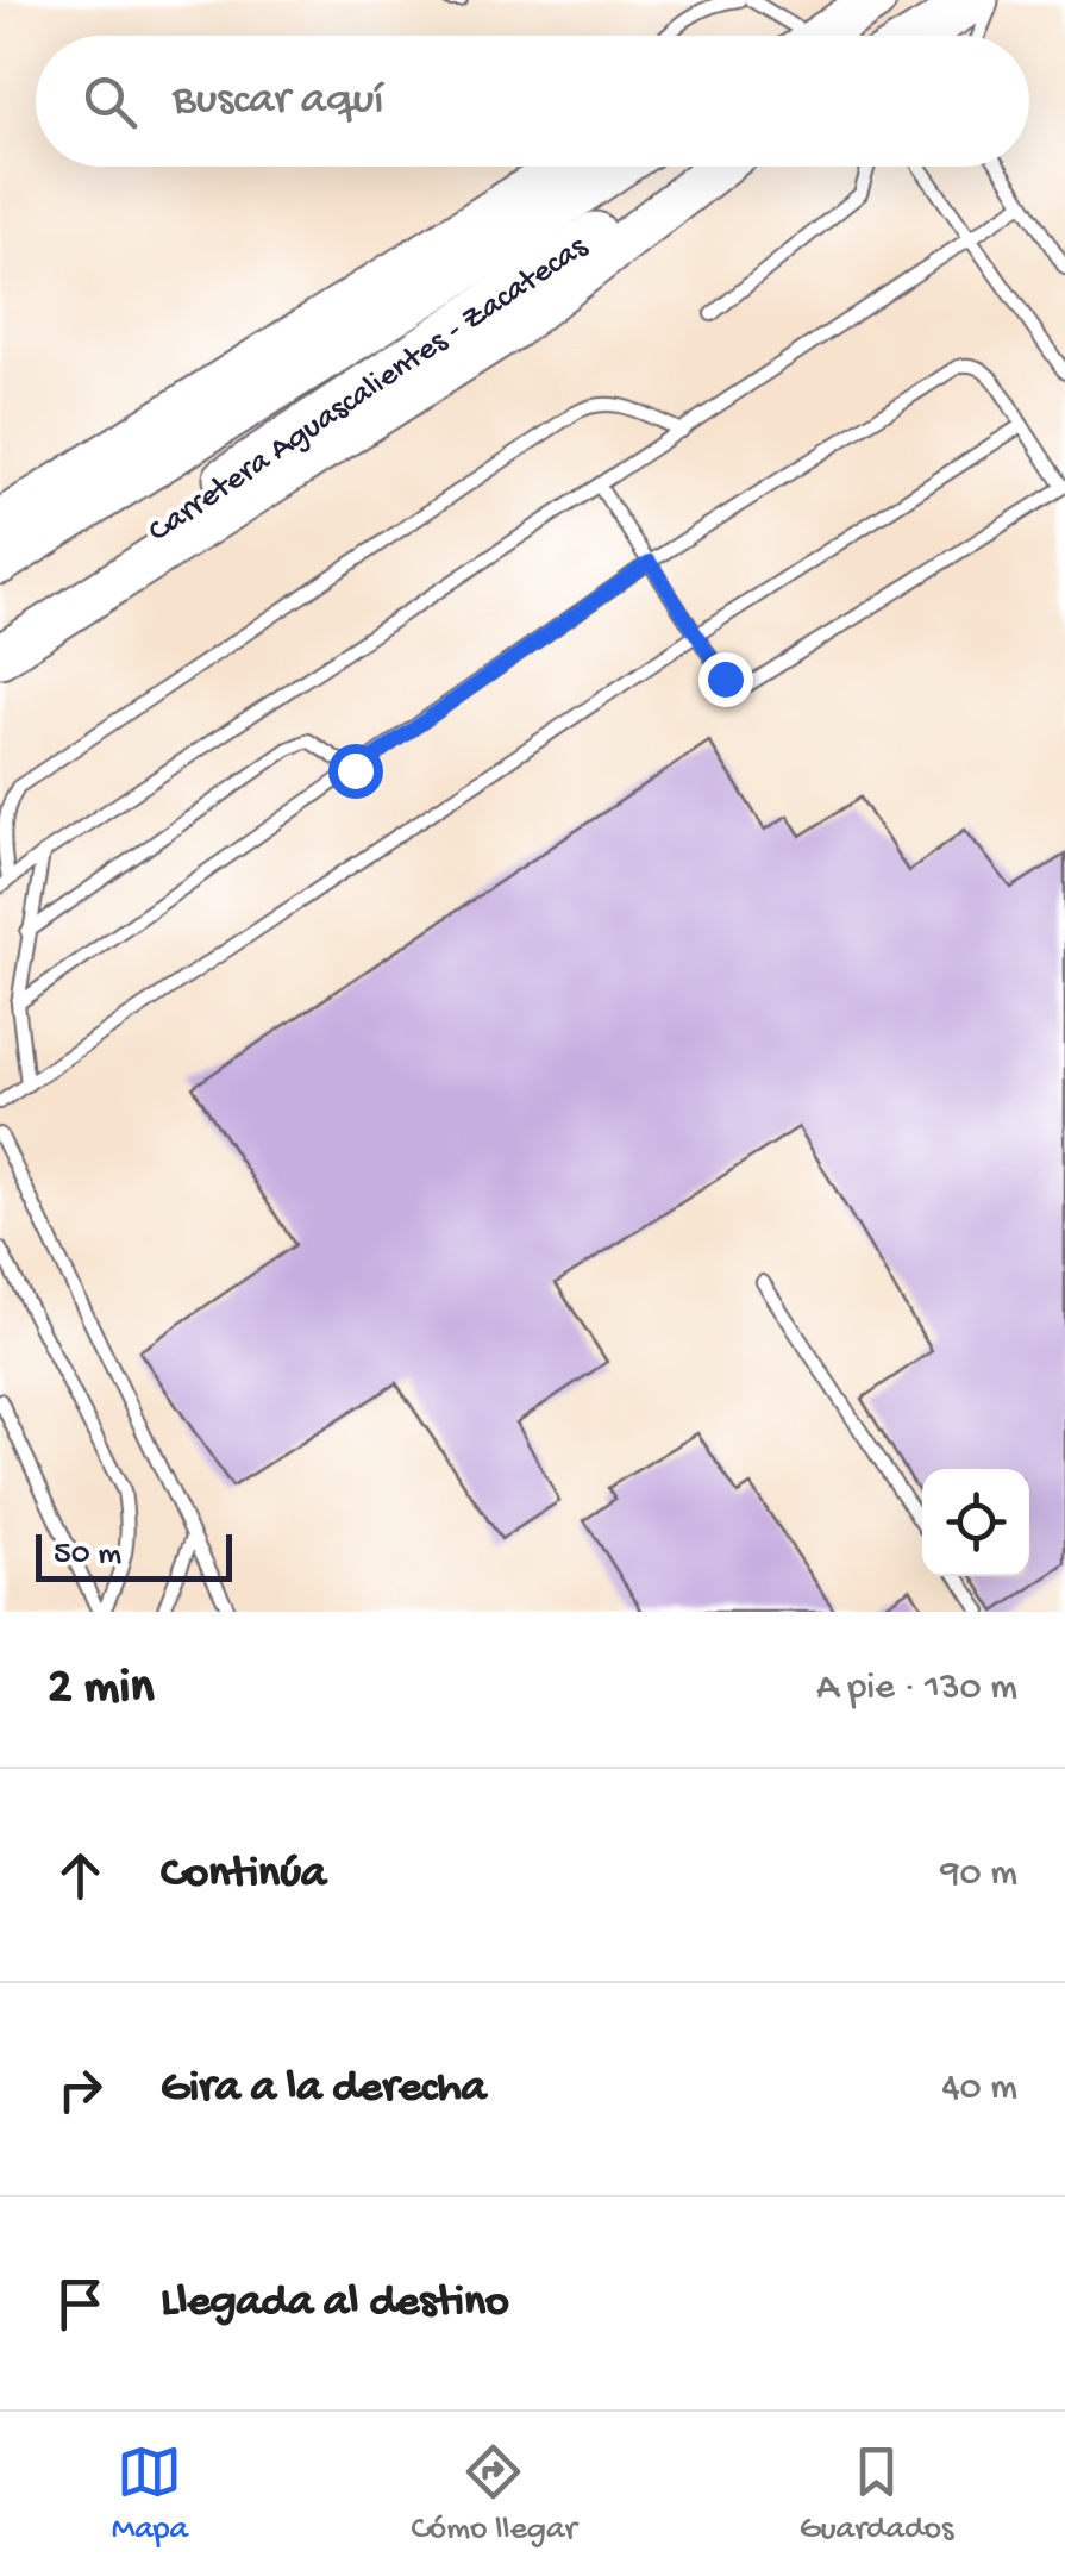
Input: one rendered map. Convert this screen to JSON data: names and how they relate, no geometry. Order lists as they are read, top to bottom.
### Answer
{
  "streets": {
    "highway": ["Carretera Aguascalientes - Zacatecas"]
  },
  "scale_bar": "50 m",
  "page": {
    "search": "Buscar aquí",
    "scale": "50 m",
    "heading": ["2 min", "A pie · 130 m"],
    "list": [
      ["Continúa", "90 m"],
      ["Gira a la derecha", "40 m"],
      "Llegada al destino"
    ],
    "nav": ["Mapa", "Cómo llegar", "Guardados"]
  }
}
